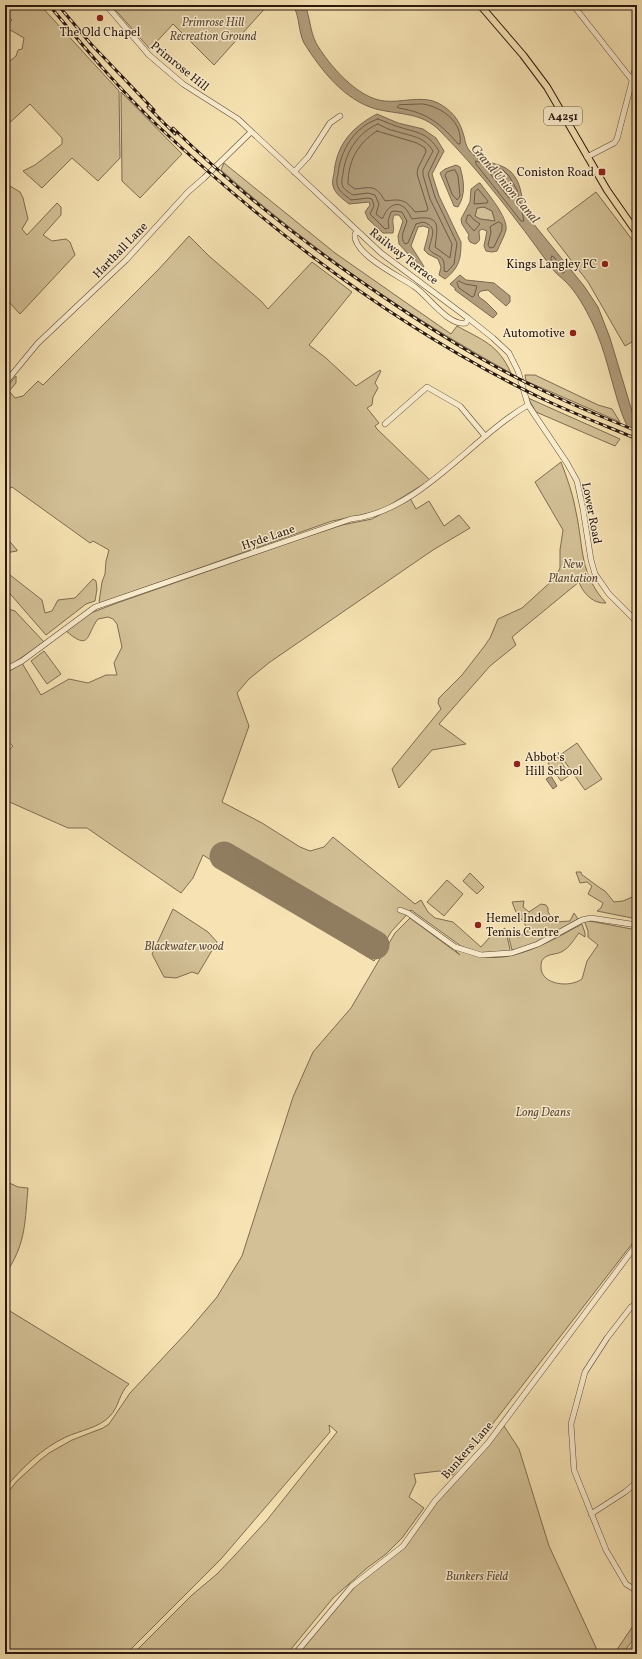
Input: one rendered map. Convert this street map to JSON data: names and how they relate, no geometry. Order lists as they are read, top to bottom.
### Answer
{
  "streets": {
    "main road": ["A4251"],
    "street": [
      "Primrose Hill",
      "Harthall Lane",
      "Railway Terrace",
      "Lower Road",
      "Hyde Lane",
      "Bunkers Lane"
    ]
  },
  "crossings": [
    ["Primrose Hill", "Harthall Lane"],
    ["Primrose Hill", "Railway Terrace"],
    ["Harthall Lane", "Railway Terrace"],
    ["Railway Terrace", "Lower Road"],
    ["Railway Terrace", "Hyde Lane"],
    ["Lower Road", "Hyde Lane"]
  ],
  "water": ["Grand Union Canal"],
  "parks": [
    "Primrose Hill Recreation Ground",
    "New Plantation",
    "Blackwater wood",
    "Long Deans",
    "Bunkers Field"
  ],
  "places": {
    "other": [
      "The Old Chapel",
      "Kings Langley FC",
      "Automotive",
      "Abbot's Hill School",
      "Hemel Indoor Tennis Centre"
    ],
    "transit": ["Coniston Road"]
  }
}
